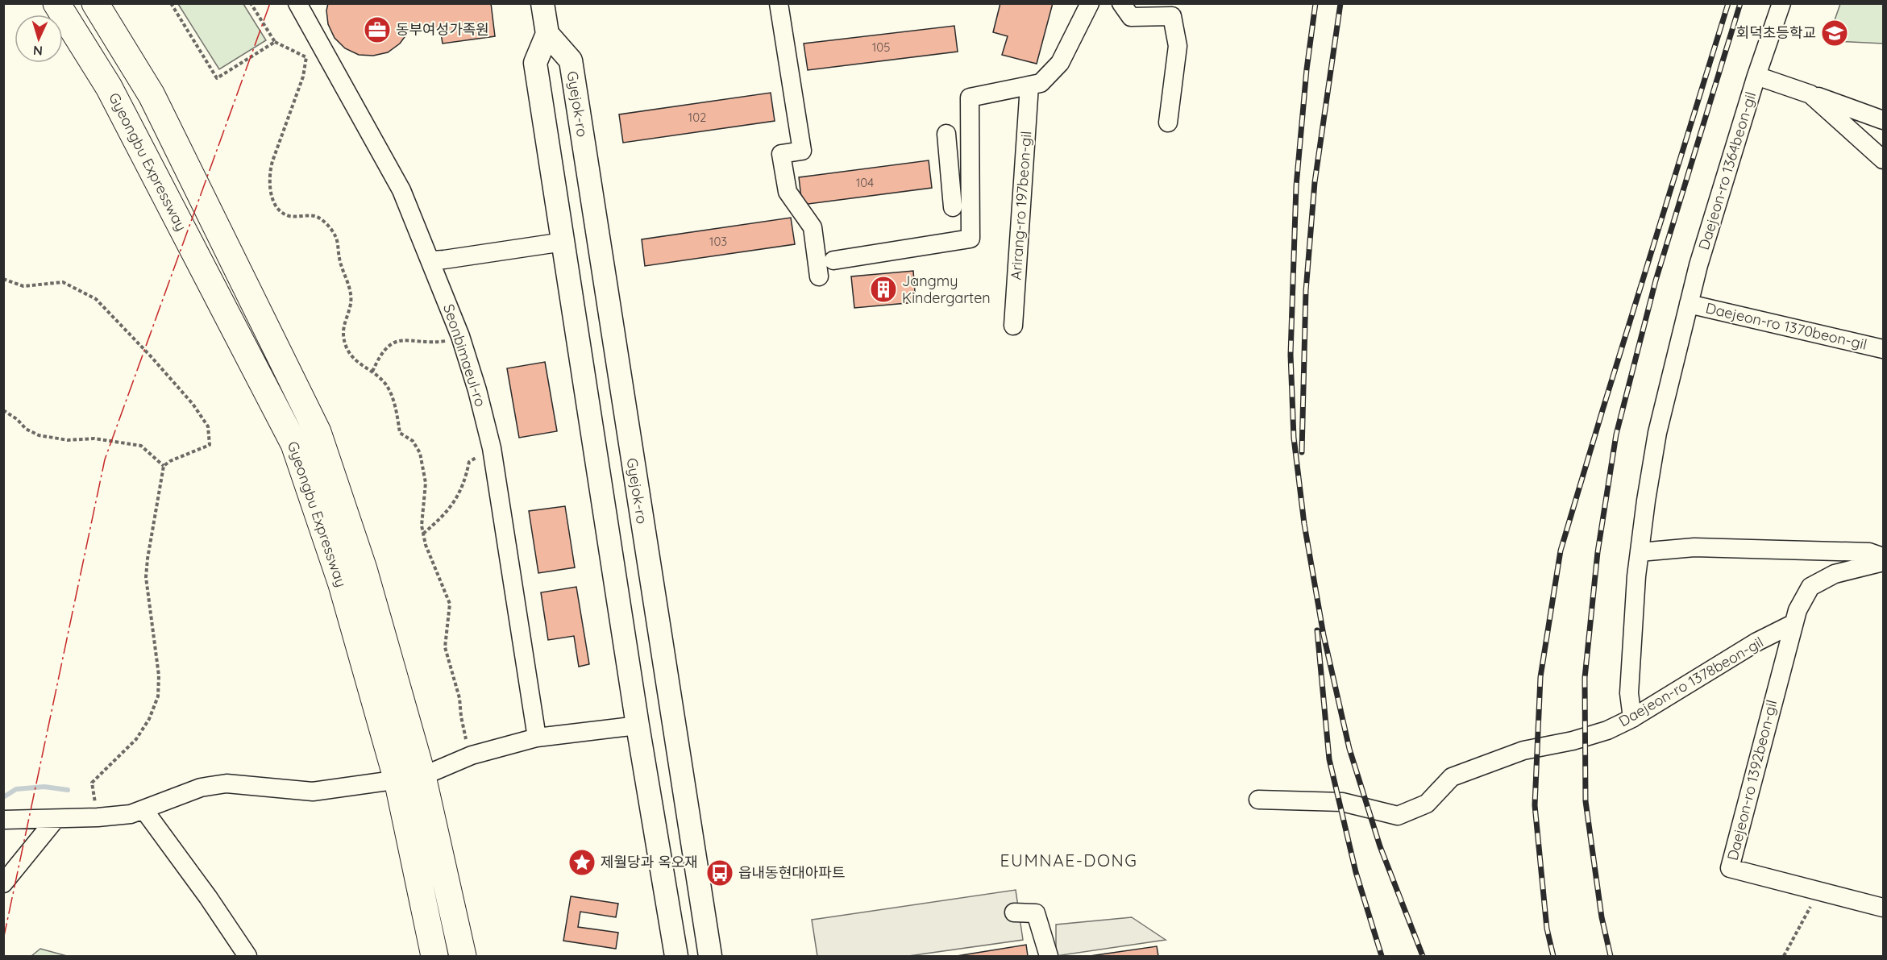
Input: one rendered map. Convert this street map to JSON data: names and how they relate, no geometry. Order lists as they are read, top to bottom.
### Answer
{
  "streets": {
    "highway": ["Gyeongbu Expressway"],
    "main road": ["Gyejok-ro"],
    "street": [
      "Daejeon-ro 1364beon-gil",
      "Arirang-ro 197beon-gil",
      "Daejeon-ro 1370beon-gil",
      "Seonbimaeul-ro",
      "Daejeon-ro 1378beon-gil",
      "Daejeon-ro 1392beon-gil"
    ]
  },
  "crossings": [
    ["Daejeon-ro 1364beon-gil", "Daejeon-ro 1370beon-gil"],
    ["Daejeon-ro 1364beon-gil", "Daejeon-ro 1378beon-gil"],
    ["Daejeon-ro 1378beon-gil", "Daejeon-ro 1392beon-gil"]
  ],
  "districts": ["EUMNAE-DONG"],
  "places": {
    "office": ["동부여성가족원"],
    "school or university": ["회덕초등학교"],
    "building": ["Jangmy Kindergarten"],
    "place": ["제월당과 옥오재"],
    "bus stop": ["읍내동현대아파트"]
  },
  "house_numbers": [
    "105",
    "102",
    "104",
    "103"
  ],
  "north": "bottom"
}
